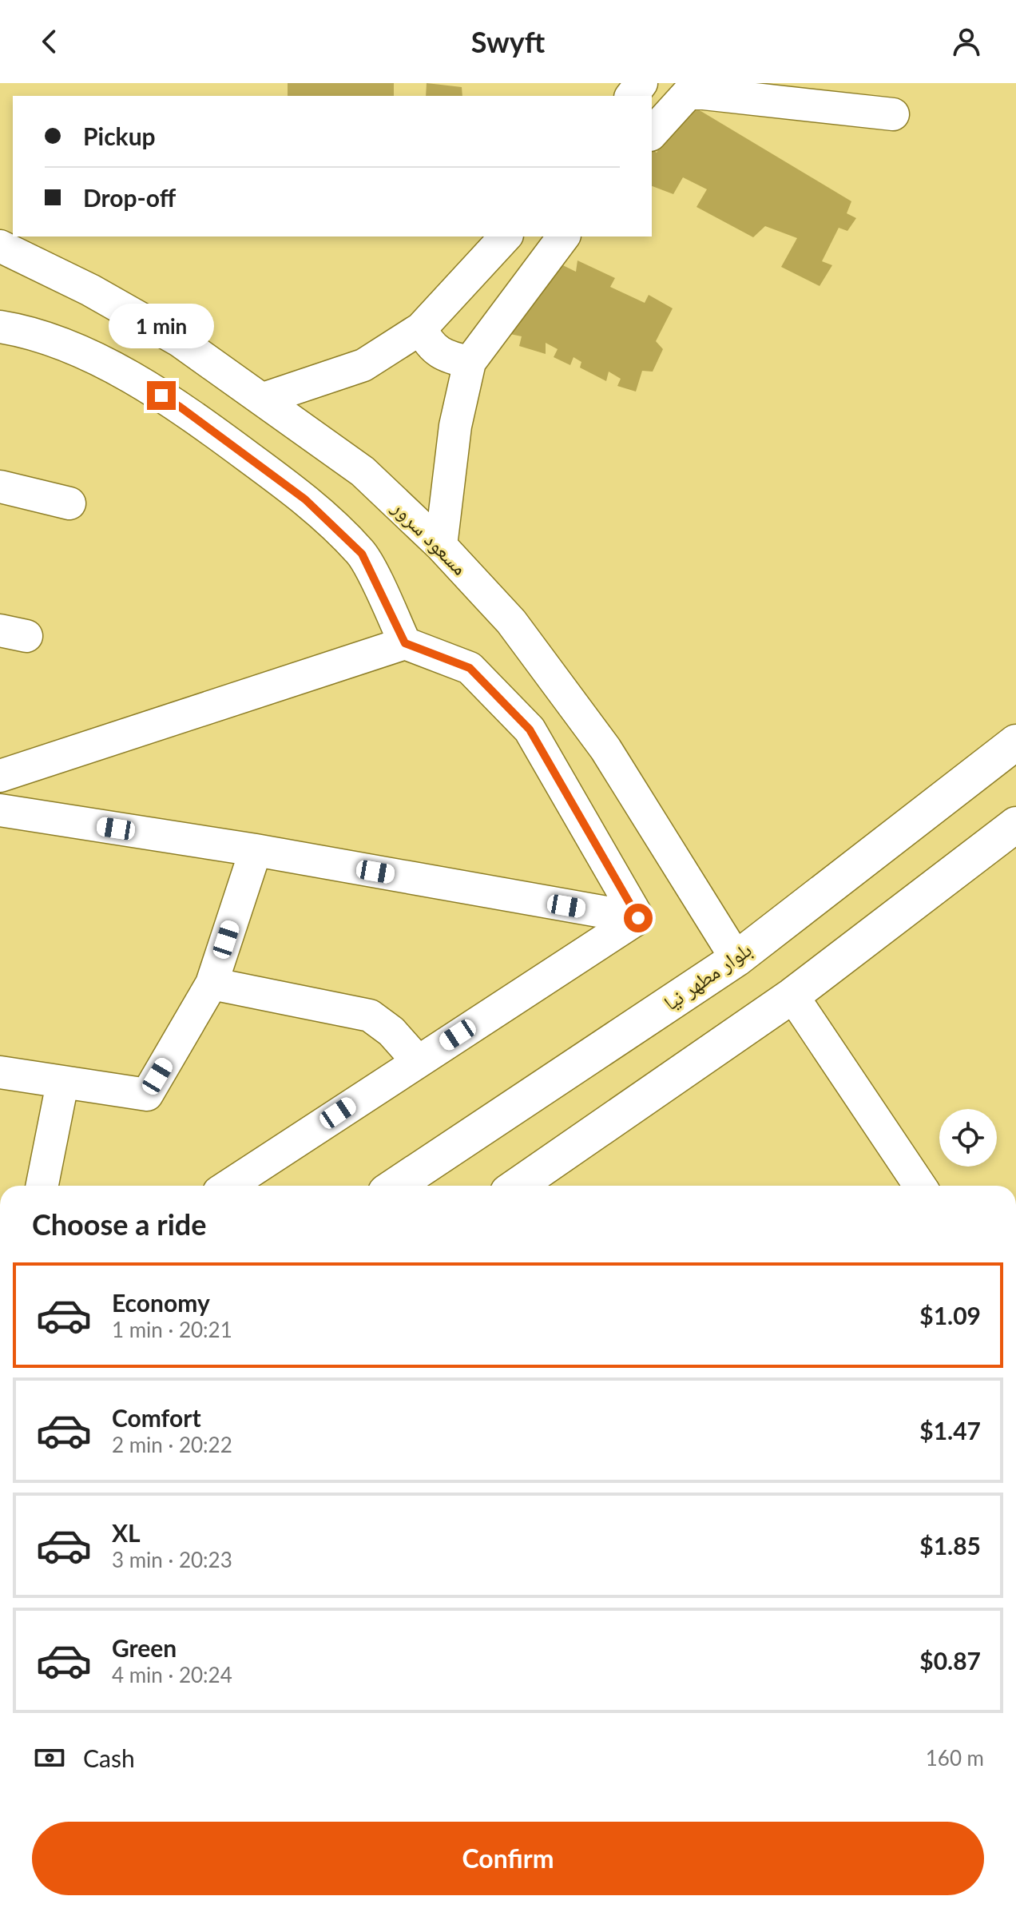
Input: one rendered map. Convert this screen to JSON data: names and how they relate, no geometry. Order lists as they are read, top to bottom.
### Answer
{
  "streets": {
    "main road": ["بلوار مطهر نیا"],
    "street": ["مسعود سرور"]
  },
  "crossings": [
    ["مسعود سرور", "بلوار مطهر نیا"]
  ],
  "page": {
    "header": "Swyft",
    "banner": ["Pickup", "Drop-off"],
    "bubble": "1 min",
    "heading": "Choose a ride",
    "list": [
      {
        "name": "Economy",
        "note": "1 min · 20:21",
        "value": "$1.09"
      },
      {
        "name": "Comfort",
        "note": "2 min · 20:22",
        "value": "$1.47"
      },
      {
        "name": "XL",
        "note": "3 min · 20:23",
        "value": "$1.85"
      },
      {
        "name": "Green",
        "note": "4 min · 20:24",
        "value": "$0.87"
      }
    ],
    "pay": ["Cash", "160 m"],
    "buttons": "Confirm"
  }
}
